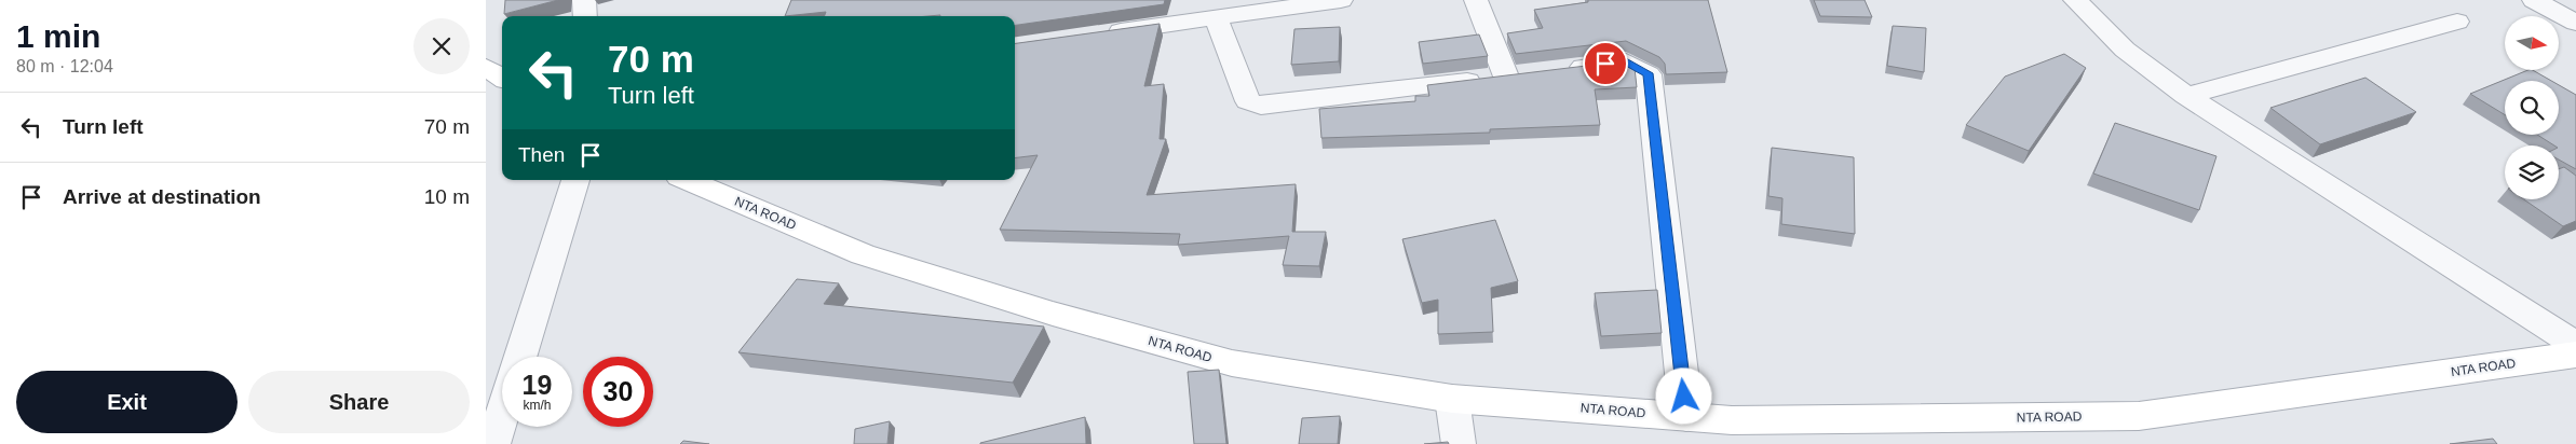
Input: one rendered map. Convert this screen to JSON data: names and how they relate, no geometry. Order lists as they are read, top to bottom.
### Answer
{
  "streets": {
    "street": ["NTA ROAD"]
  },
  "north": "right",
  "page": {
    "heading": ["1 min", "80 m · 12:04"],
    "turn": ["70 m", "Turn left"],
    "list": [
      {
        "name": "Turn left",
        "value": "70 m"
      },
      {
        "name": "Arrive at destination",
        "value": "10 m"
      }
    ],
    "then": "Then",
    "speed": "19 km/h",
    "limit": "30",
    "buttons": ["Exit", "Share"]
  }
}
